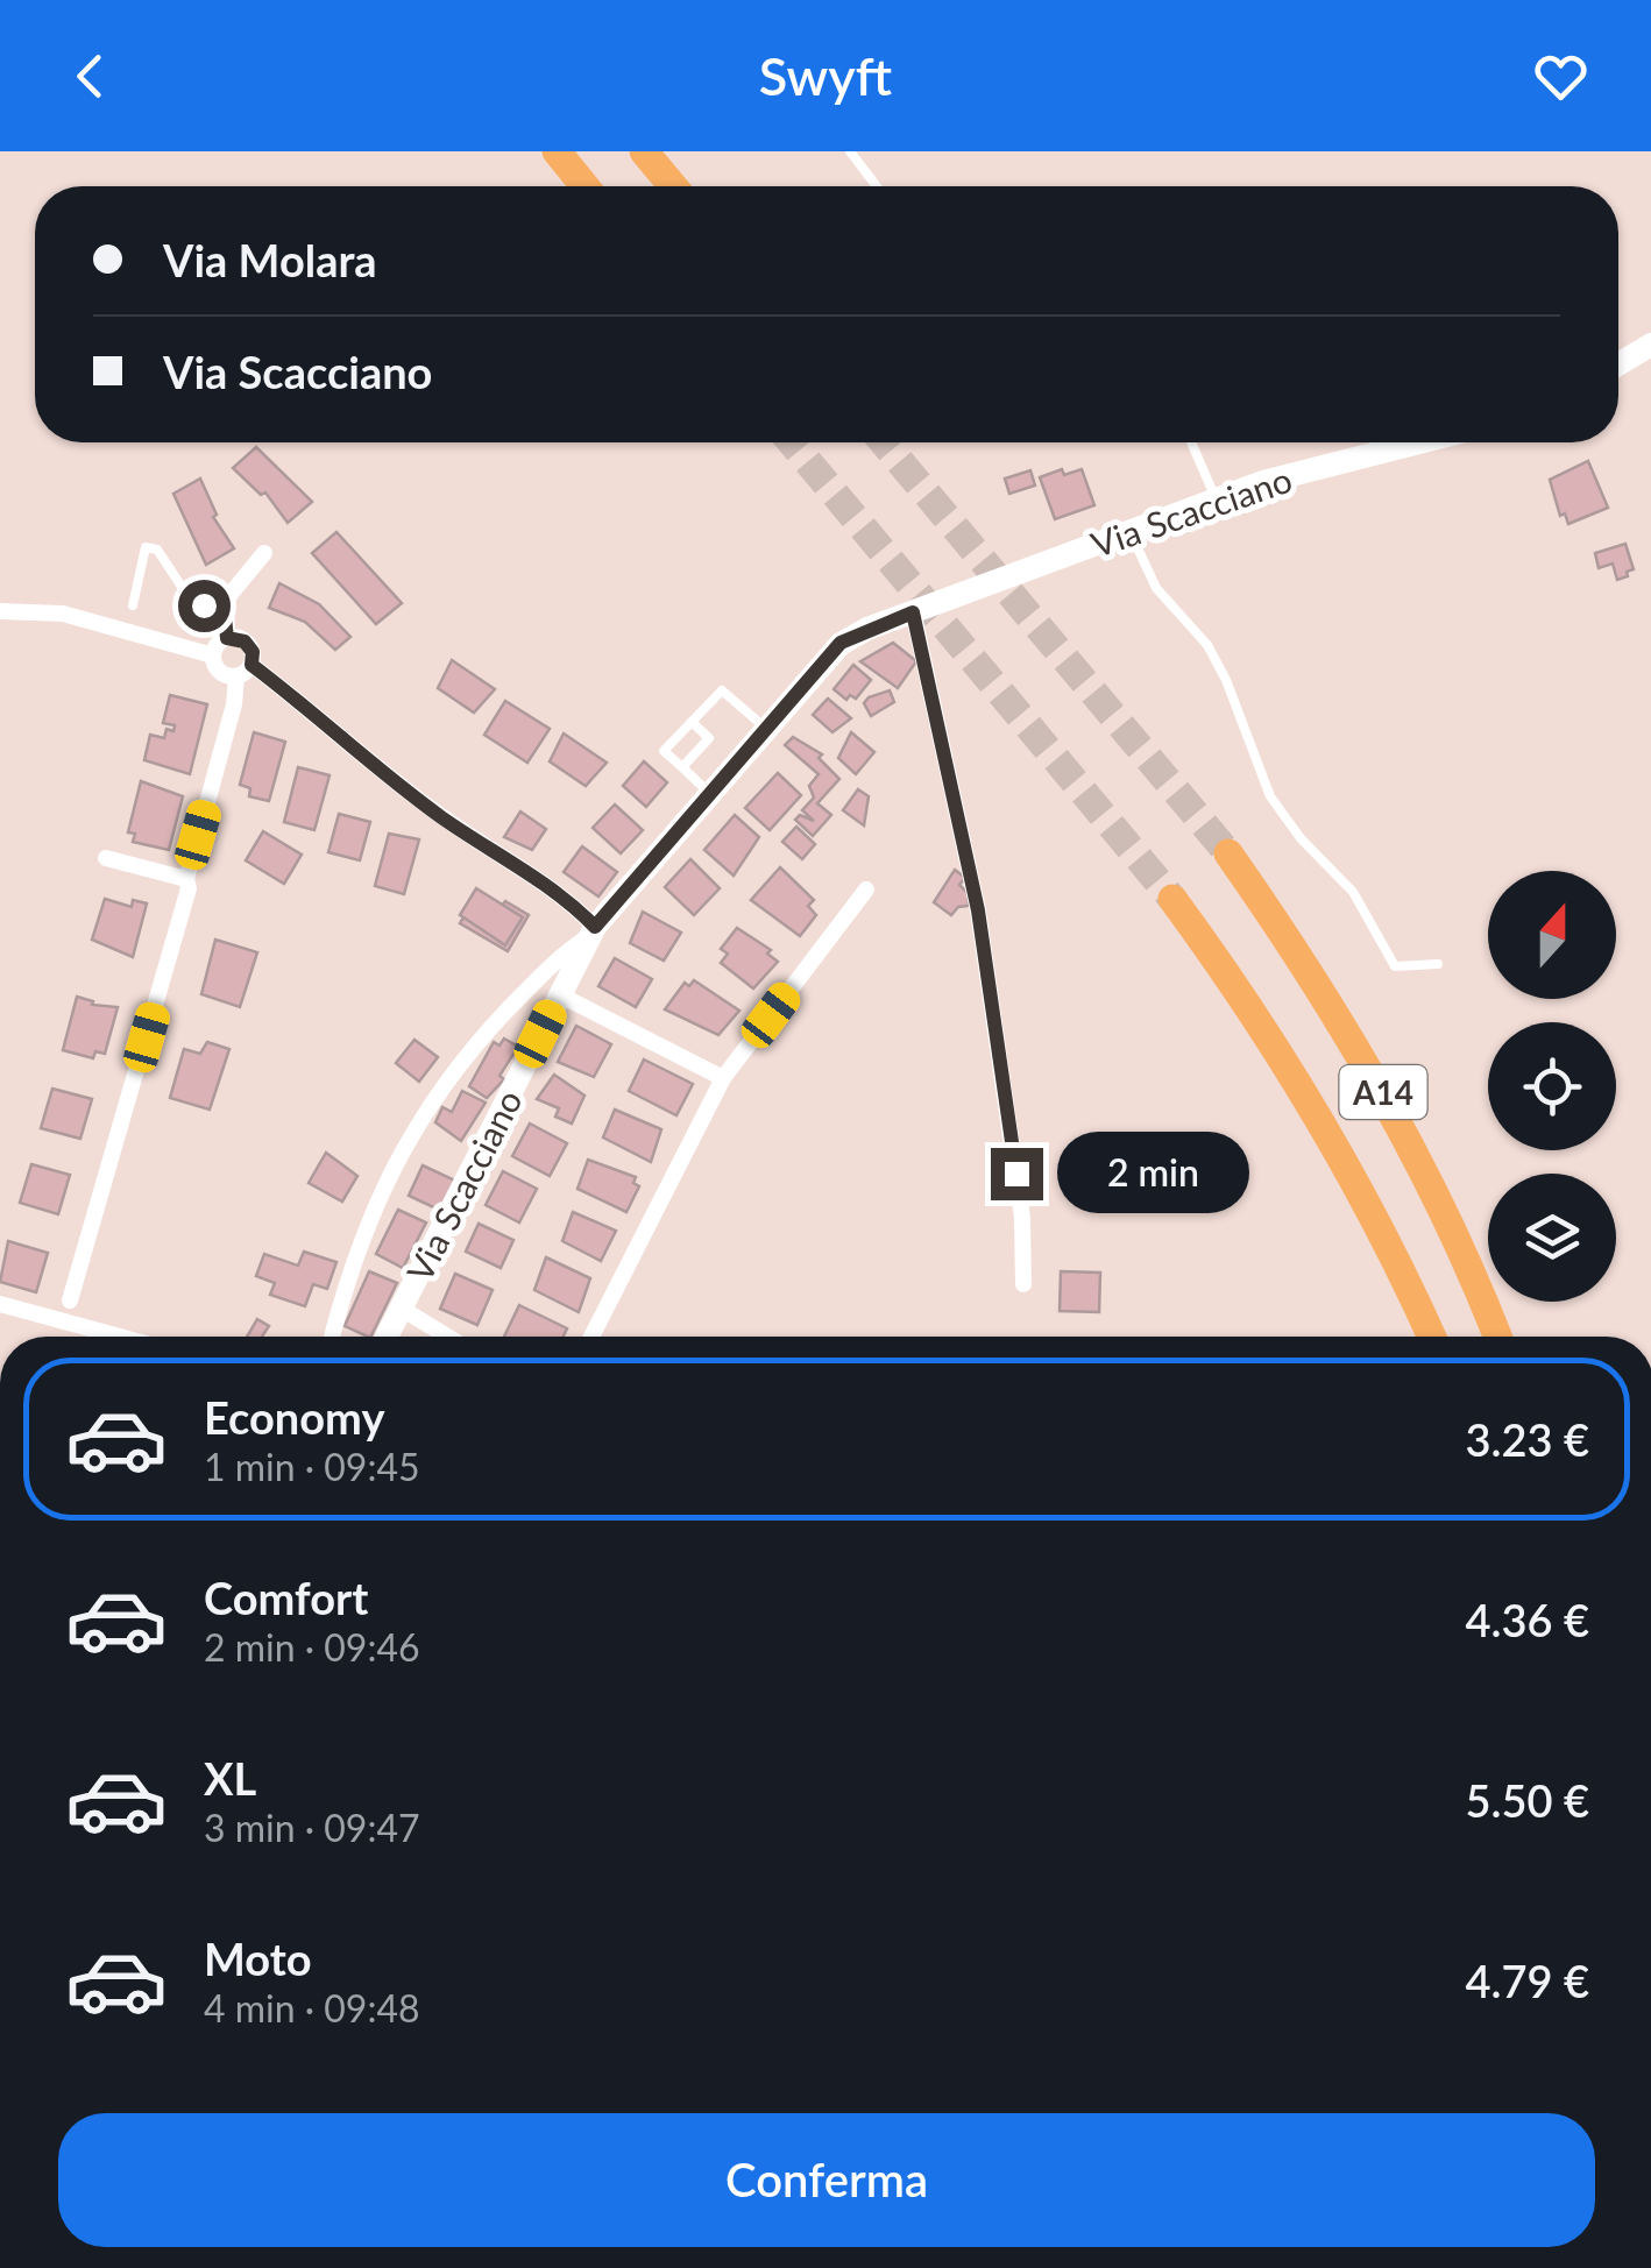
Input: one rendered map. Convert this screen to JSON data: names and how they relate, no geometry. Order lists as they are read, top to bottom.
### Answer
{
  "streets": {
    "highway": ["A14"],
    "street": ["Via Scacciano"]
  },
  "north": "top",
  "page": {
    "header": "Swyft",
    "banner": ["Via Molara", "Via Scacciano"],
    "bubble": "2 min",
    "list": [
      {
        "name": "Economy",
        "note": "1 min · 09:45",
        "value": "3.23 €"
      },
      {
        "name": "Comfort",
        "note": "2 min · 09:46",
        "value": "4.36 €"
      },
      {
        "name": "XL",
        "note": "3 min · 09:47",
        "value": "5.50 €"
      },
      {
        "name": "Moto",
        "note": "4 min · 09:48",
        "value": "4.79 €"
      }
    ],
    "buttons": "Conferma"
  }
}
